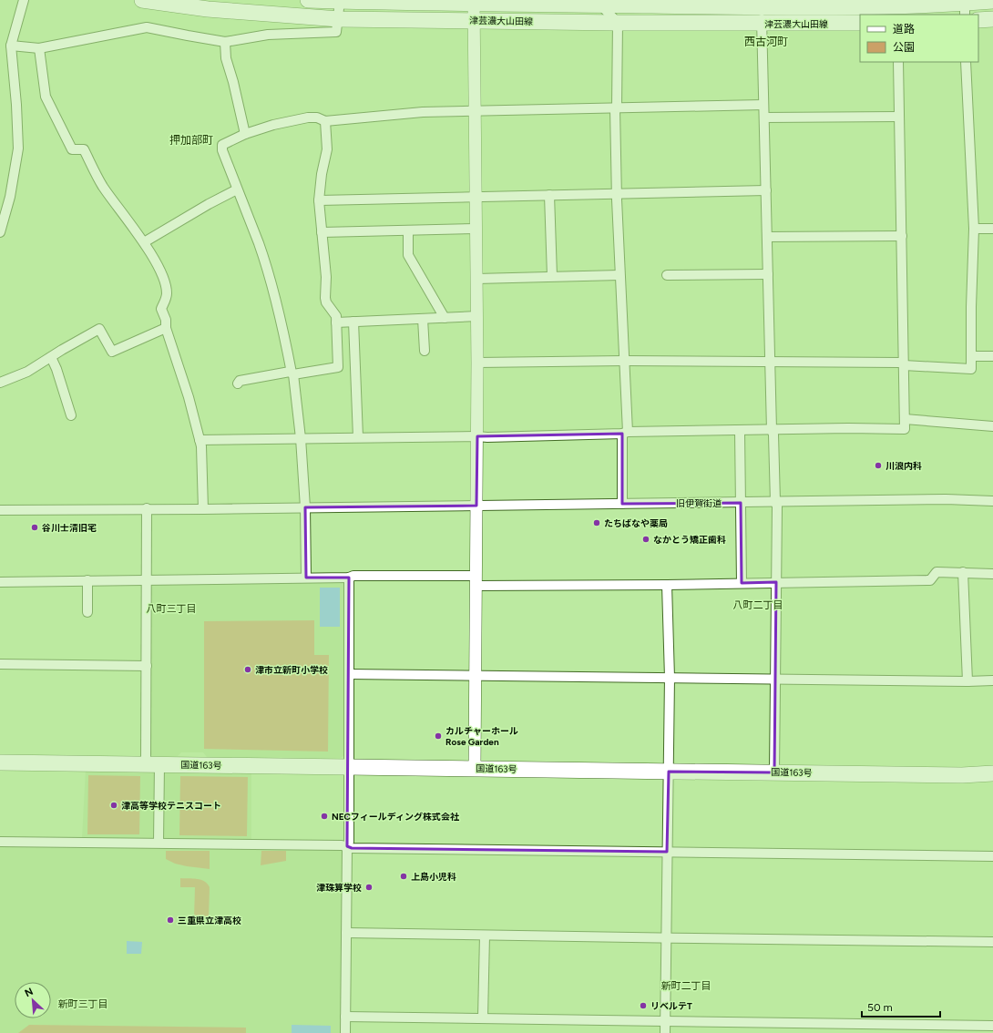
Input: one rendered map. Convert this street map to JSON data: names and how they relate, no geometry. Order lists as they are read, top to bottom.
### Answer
{
  "streets": {
    "main road": ["津芸濃大山田線", "国道163号"],
    "street": ["旧伊賀街道"]
  },
  "districts": [
    "西古河町",
    "押加部町",
    "八町二丁目",
    "八町三丁目",
    "新町二丁目",
    "新町三丁目"
  ],
  "places": [
    "川浪内科",
    "たちばなや薬局",
    "谷川士清旧宅",
    "なかとう矯正歯科",
    "津市立新町小学校",
    "カルチャーホール Rose Garden",
    "津高等学校テニスコート",
    "NECフィールディング株式会社",
    "上島小児科",
    "津珠算学校",
    "三重県立津高校",
    "リベルテT"
  ],
  "legend": ["道路", "公園"],
  "scale_bar": "50 m",
  "north": "top left"
}
